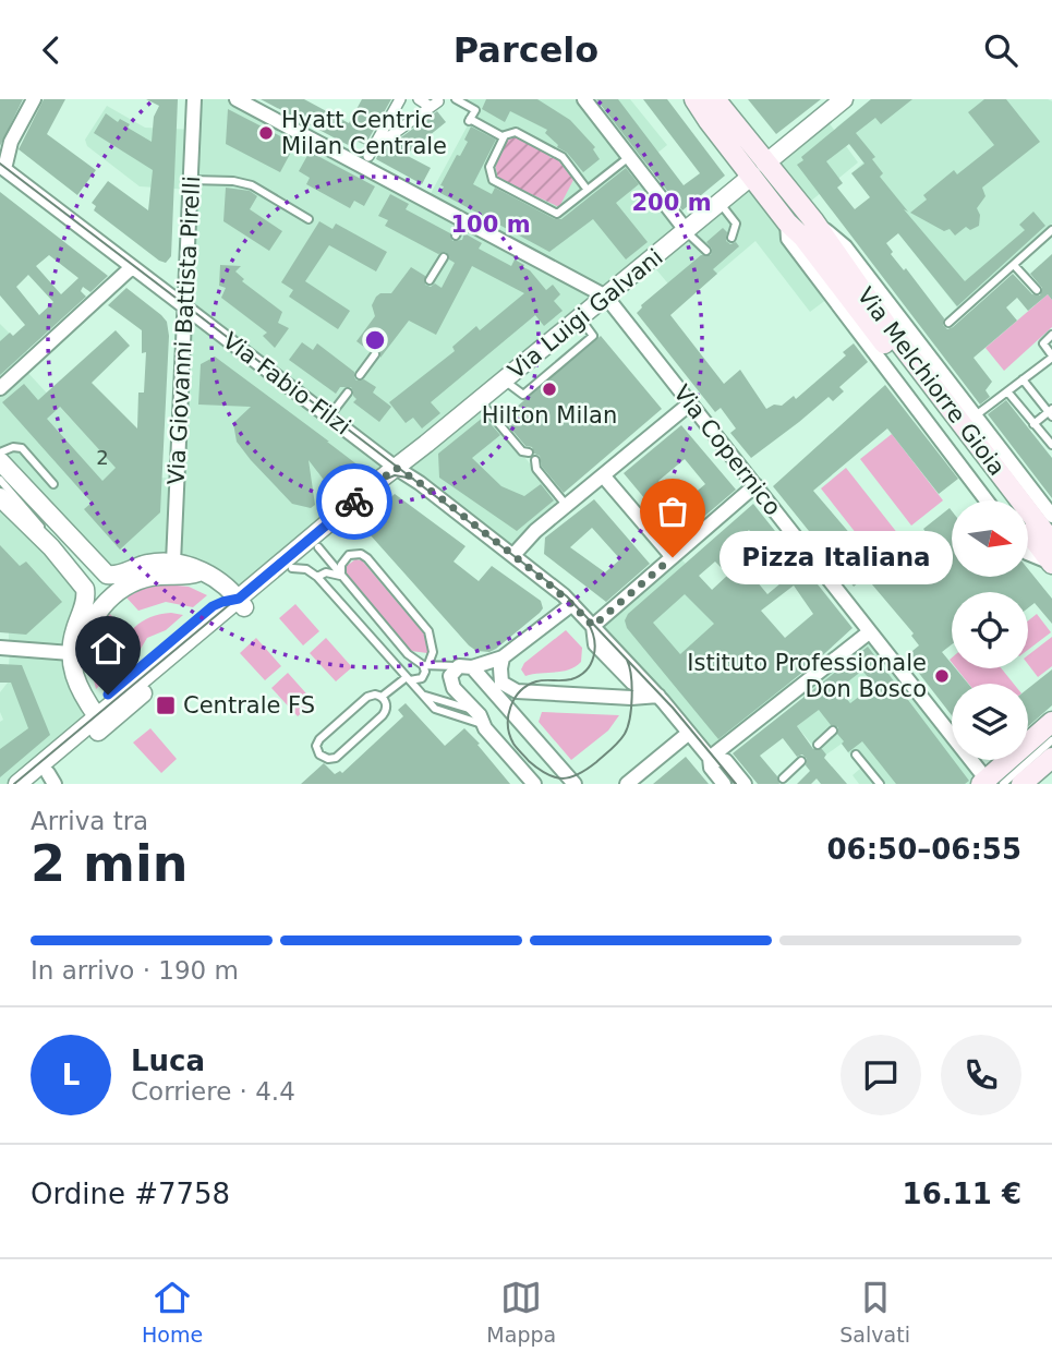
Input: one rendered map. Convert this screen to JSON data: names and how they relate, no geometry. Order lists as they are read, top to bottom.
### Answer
{
  "streets": {
    "main road": ["Via Melchiorre Gioia"],
    "street": [
      "Via Luigi Galvani",
      "Via Giovanni Battista Pirelli",
      "Via Fabio Filzi",
      "Via Copernico"
    ]
  },
  "crossings": [
    ["Via Luigi Galvani", "Via Melchiorre Gioia"],
    ["Via Luigi Galvani", "Via Fabio Filzi"],
    ["Via Luigi Galvani", "Via Copernico"],
    ["Via Giovanni Battista Pirelli", "Via Fabio Filzi"]
  ],
  "places": {
    "other": [
      "Hyatt Centric Milan Centrale",
      "Hilton Milan",
      "Pizza Italiana",
      "Istituto Professionale Don Bosco"
    ],
    "transit": ["Centrale FS"]
  },
  "house_numbers": ["2"],
  "north": "right",
  "page": {
    "header": "Parcelo",
    "bubble": "Pizza Italiana",
    "heading": ["2 min", "Arriva tra", "06:50–06:55"],
    "panel": [
      "Luca",
      "Corriere · 4.4",
      "Ordine #7758",
      "16.11 €"
    ],
    "bar": "In arrivo · 190 m",
    "round": "L",
    "tabs": ["Home", "Mappa", "Salvati"]
  },
  "rings": ["200 m", "100 m"]
}
